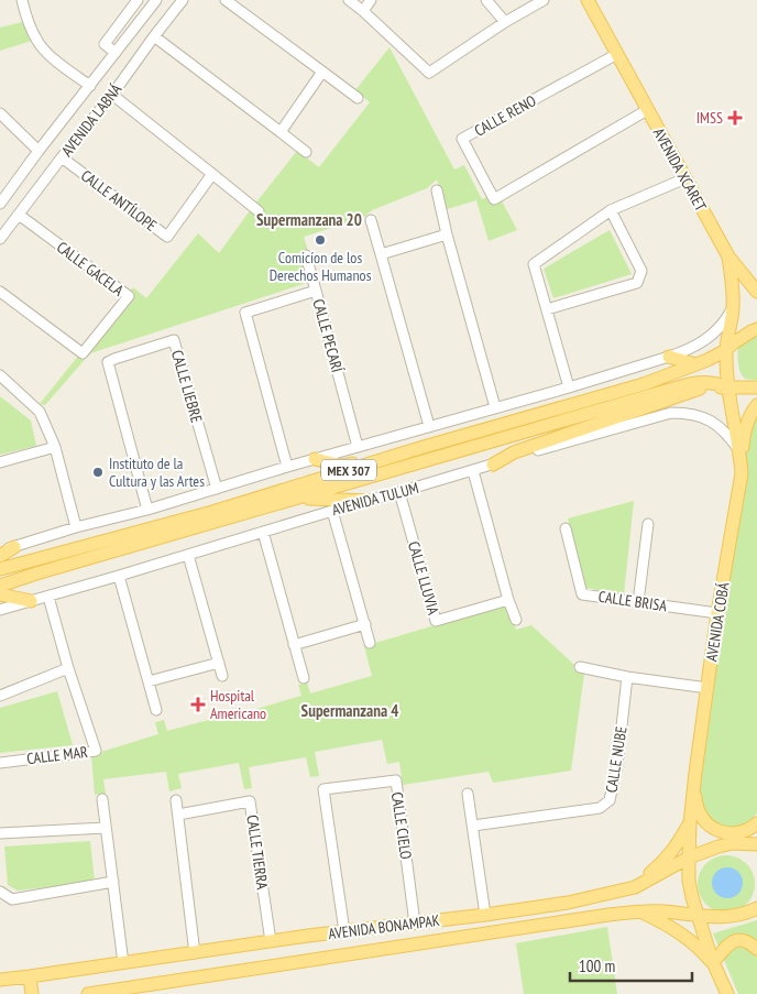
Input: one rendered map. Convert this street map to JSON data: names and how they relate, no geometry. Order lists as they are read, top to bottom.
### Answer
{
  "streets": {
    "main road": [
      "AVENIDA XCARET",
      "MEX 307",
      "AVENIDA TULUM",
      "AVENIDA COBÁ",
      "AVENIDA BONAMPAK"
    ],
    "street": [
      "CALLE RENO",
      "AVENIDA LABNÁ",
      "CALLE ANTÍLOPE",
      "CALLE GACELA",
      "CALLE PECARÍ",
      "CALLE LIEBRE",
      "CALLE LLUVIA",
      "CALLE BRISA",
      "CALLE MAR",
      "CALLE NUBE",
      "CALLE CIELO",
      "CALLE TIERRA"
    ]
  },
  "crossings": [
    ["CALLE RENO", "AVENIDA XCARET"],
    ["AVENIDA LABNÁ", "CALLE ANTÍLOPE"],
    ["AVENIDA LABNÁ", "CALLE GACELA"],
    ["AVENIDA XCARET", "MEX 307"],
    ["AVENIDA XCARET", "AVENIDA TULUM"],
    ["AVENIDA XCARET", "AVENIDA COBÁ"],
    ["AVENIDA TULUM", "CALLE LLUVIA"],
    ["AVENIDA TULUM", "AVENIDA COBÁ"],
    ["AVENIDA TULUM", "CALLE MAR"],
    ["CALLE BRISA", "AVENIDA COBÁ"],
    ["AVENIDA COBÁ", "AVENIDA BONAMPAK"],
    ["CALLE CIELO", "AVENIDA BONAMPAK"],
    ["CALLE TIERRA", "AVENIDA BONAMPAK"]
  ],
  "districts": ["Supermanzana 20", "Supermanzana 4"],
  "places": {
    "health": ["IMSS", "Hospital Americano"],
    "other": ["Comicíon de los Derechos Humanos", "Instituto de la Cultura y las Artes"]
  },
  "scale_bar": "100 m"
}
